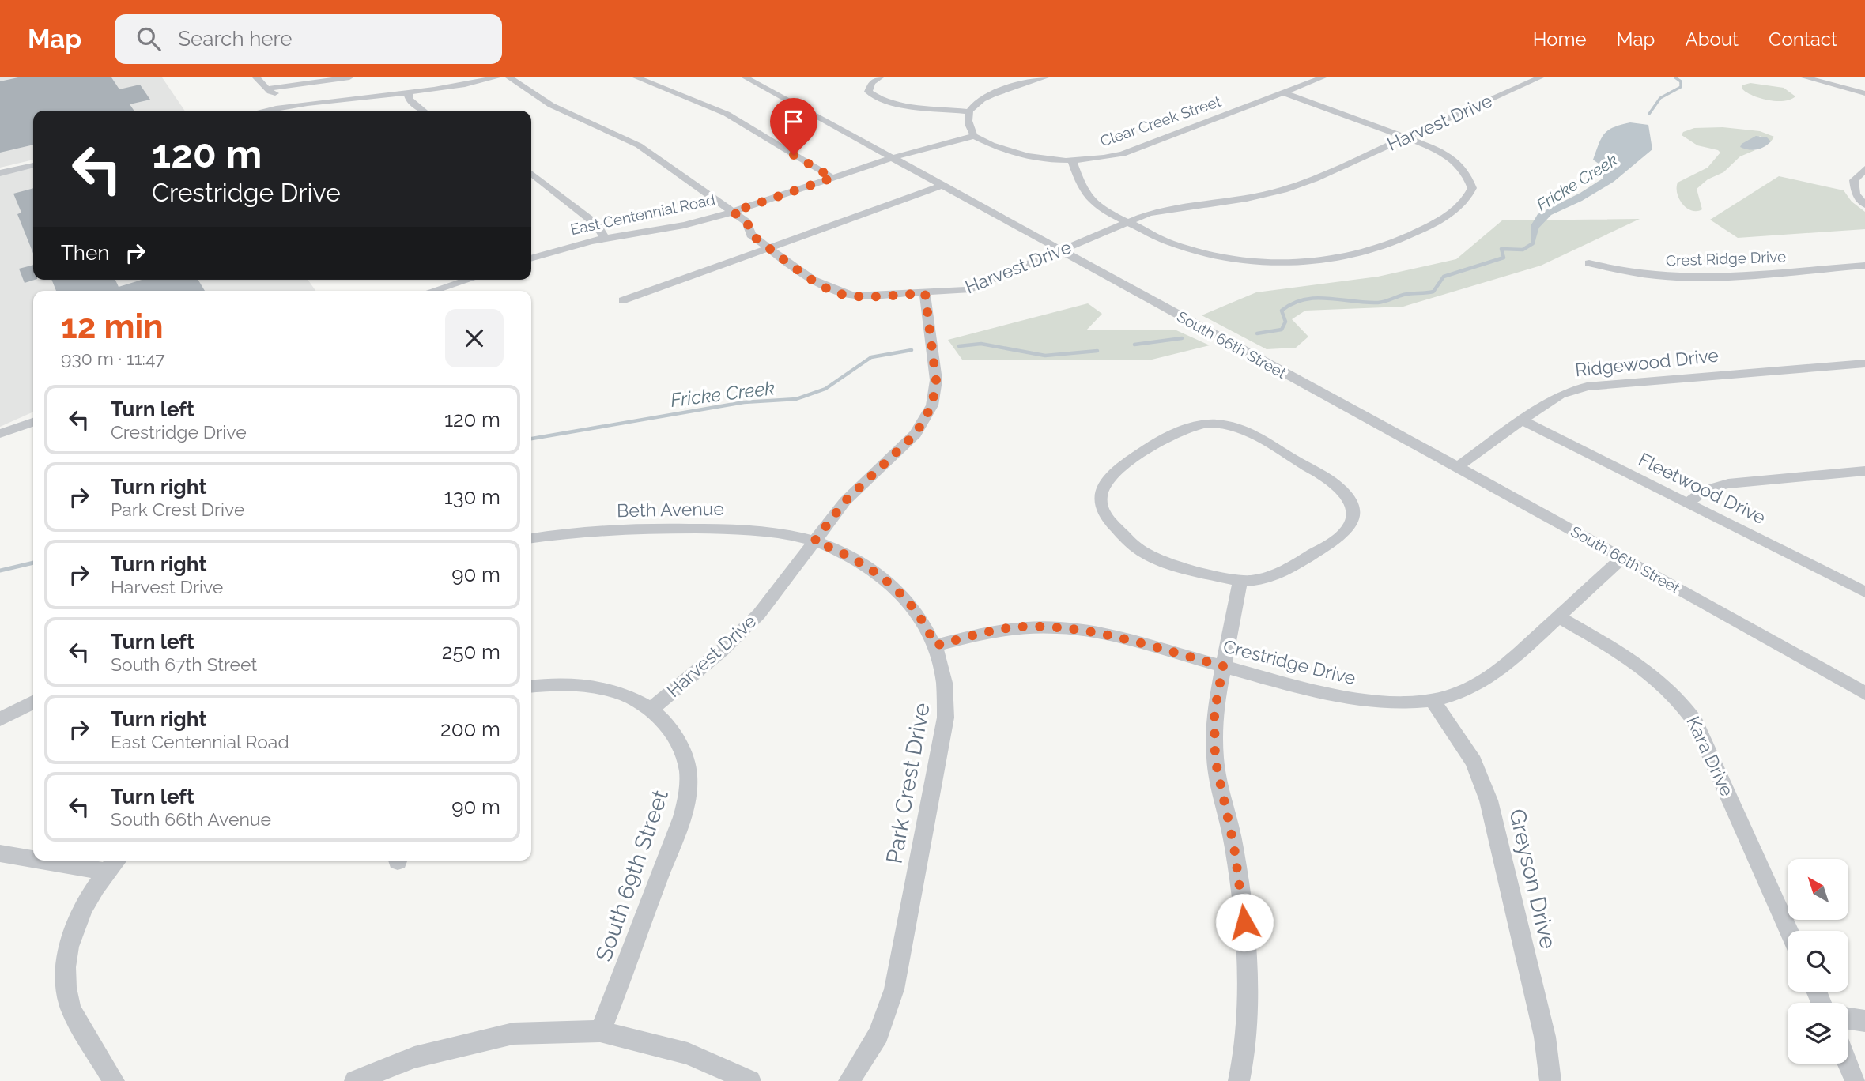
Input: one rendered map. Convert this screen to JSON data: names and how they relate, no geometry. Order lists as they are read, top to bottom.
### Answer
{
  "streets": {
    "street": [
      "Clear Creek Street",
      "Harvest Drive",
      "East Centennial Road",
      "Crest Ridge Drive",
      "South 66th Street",
      "Ridgewood Drive",
      "Fleetwood Drive",
      "Beth Avenue",
      "Crestridge Drive",
      "Kara Drive",
      "Park Crest Drive",
      "South 69th Street",
      "Greyson Drive"
    ]
  },
  "crossings": [
    ["Clear Creek Street", "East Centennial Road"],
    ["Harvest Drive", "South 66th Street"],
    ["Harvest Drive", "Beth Avenue"],
    ["Harvest Drive", "Park Crest Drive"],
    ["Harvest Drive", "South 69th Street"],
    ["East Centennial Road", "South 66th Street"],
    ["South 66th Street", "Ridgewood Drive"],
    ["South 66th Street", "Crestridge Drive"],
    ["Ridgewood Drive", "Fleetwood Drive"],
    ["Beth Avenue", "Park Crest Drive"],
    ["Crestridge Drive", "Kara Drive"],
    ["Crestridge Drive", "Park Crest Drive"],
    ["Crestridge Drive", "Greyson Drive"]
  ],
  "water": ["Fricke Creek"],
  "north": "top left",
  "page": {
    "header": "Map",
    "search": "Search here",
    "nav": [
      "Home",
      "Map",
      "About",
      "Contact"
    ],
    "turn": ["120 m", "Crestridge Drive"],
    "then": "Then",
    "heading": ["12 min", "930 m · 11:47"],
    "list": [
      {
        "name": "Turn left",
        "note": "Crestridge Drive",
        "value": "120 m"
      },
      {
        "name": "Turn right",
        "note": "Park Crest Drive",
        "value": "130 m"
      },
      {
        "name": "Turn right",
        "note": "Harvest Drive",
        "value": "90 m"
      },
      {
        "name": "Turn left",
        "note": "South 67th Street",
        "value": "250 m"
      },
      {
        "name": "Turn right",
        "note": "East Centennial Road",
        "value": "200 m"
      },
      {
        "name": "Turn left",
        "note": "South 66th Avenue",
        "value": "90 m"
      }
    ]
  }
}
